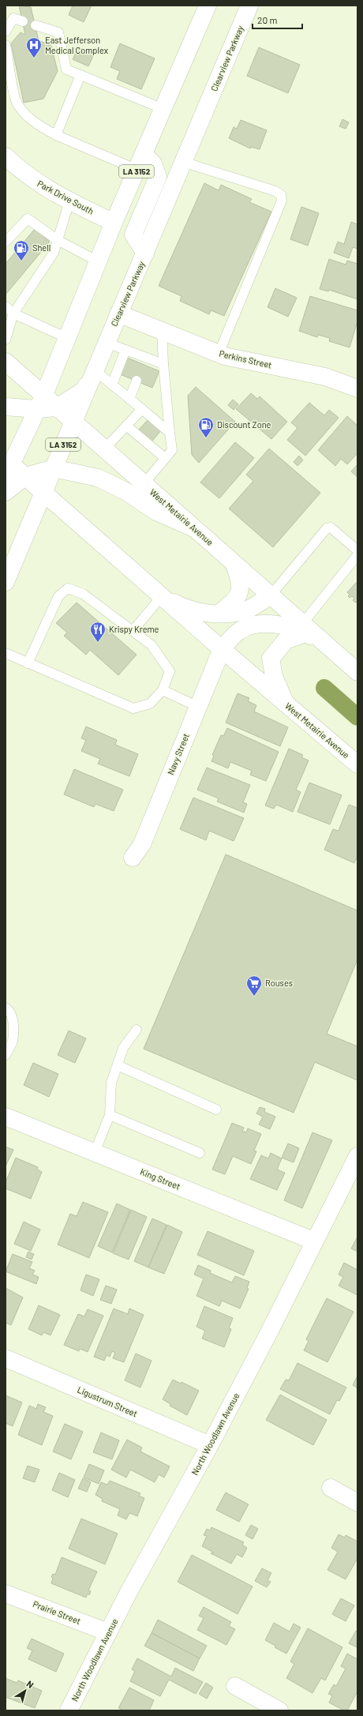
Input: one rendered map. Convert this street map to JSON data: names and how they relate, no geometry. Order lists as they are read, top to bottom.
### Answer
{
  "streets": {
    "main road": [
      "Clearview Parkway",
      "LA 3152",
      "Park Drive South",
      "Perkins Street",
      "West Metairie Avenue",
      "Navy Street",
      "King Street",
      "Ligustrum Street",
      "North Woodlawn Avenue",
      "Prairie Street"
    ]
  },
  "crossings": [
    ["Clearview Parkway", "Perkins Street"],
    ["Clearview Parkway", "West Metairie Avenue"],
    ["LA 3152", "Park Drive South"],
    ["LA 3152", "West Metairie Avenue"],
    ["West Metairie Avenue", "Navy Street"],
    ["King Street", "North Woodlawn Avenue"],
    ["Ligustrum Street", "North Woodlawn Avenue"],
    ["North Woodlawn Avenue", "Prairie Street"]
  ],
  "places": {
    "hospital": ["East Jefferson Medical Complex"],
    "fuel station": ["Shell", "Discount Zone"],
    "restaurant": ["Krispy Kreme"],
    "supermarket": ["Rouses"]
  },
  "scale_bar": "20 m",
  "north": "top right"
}
